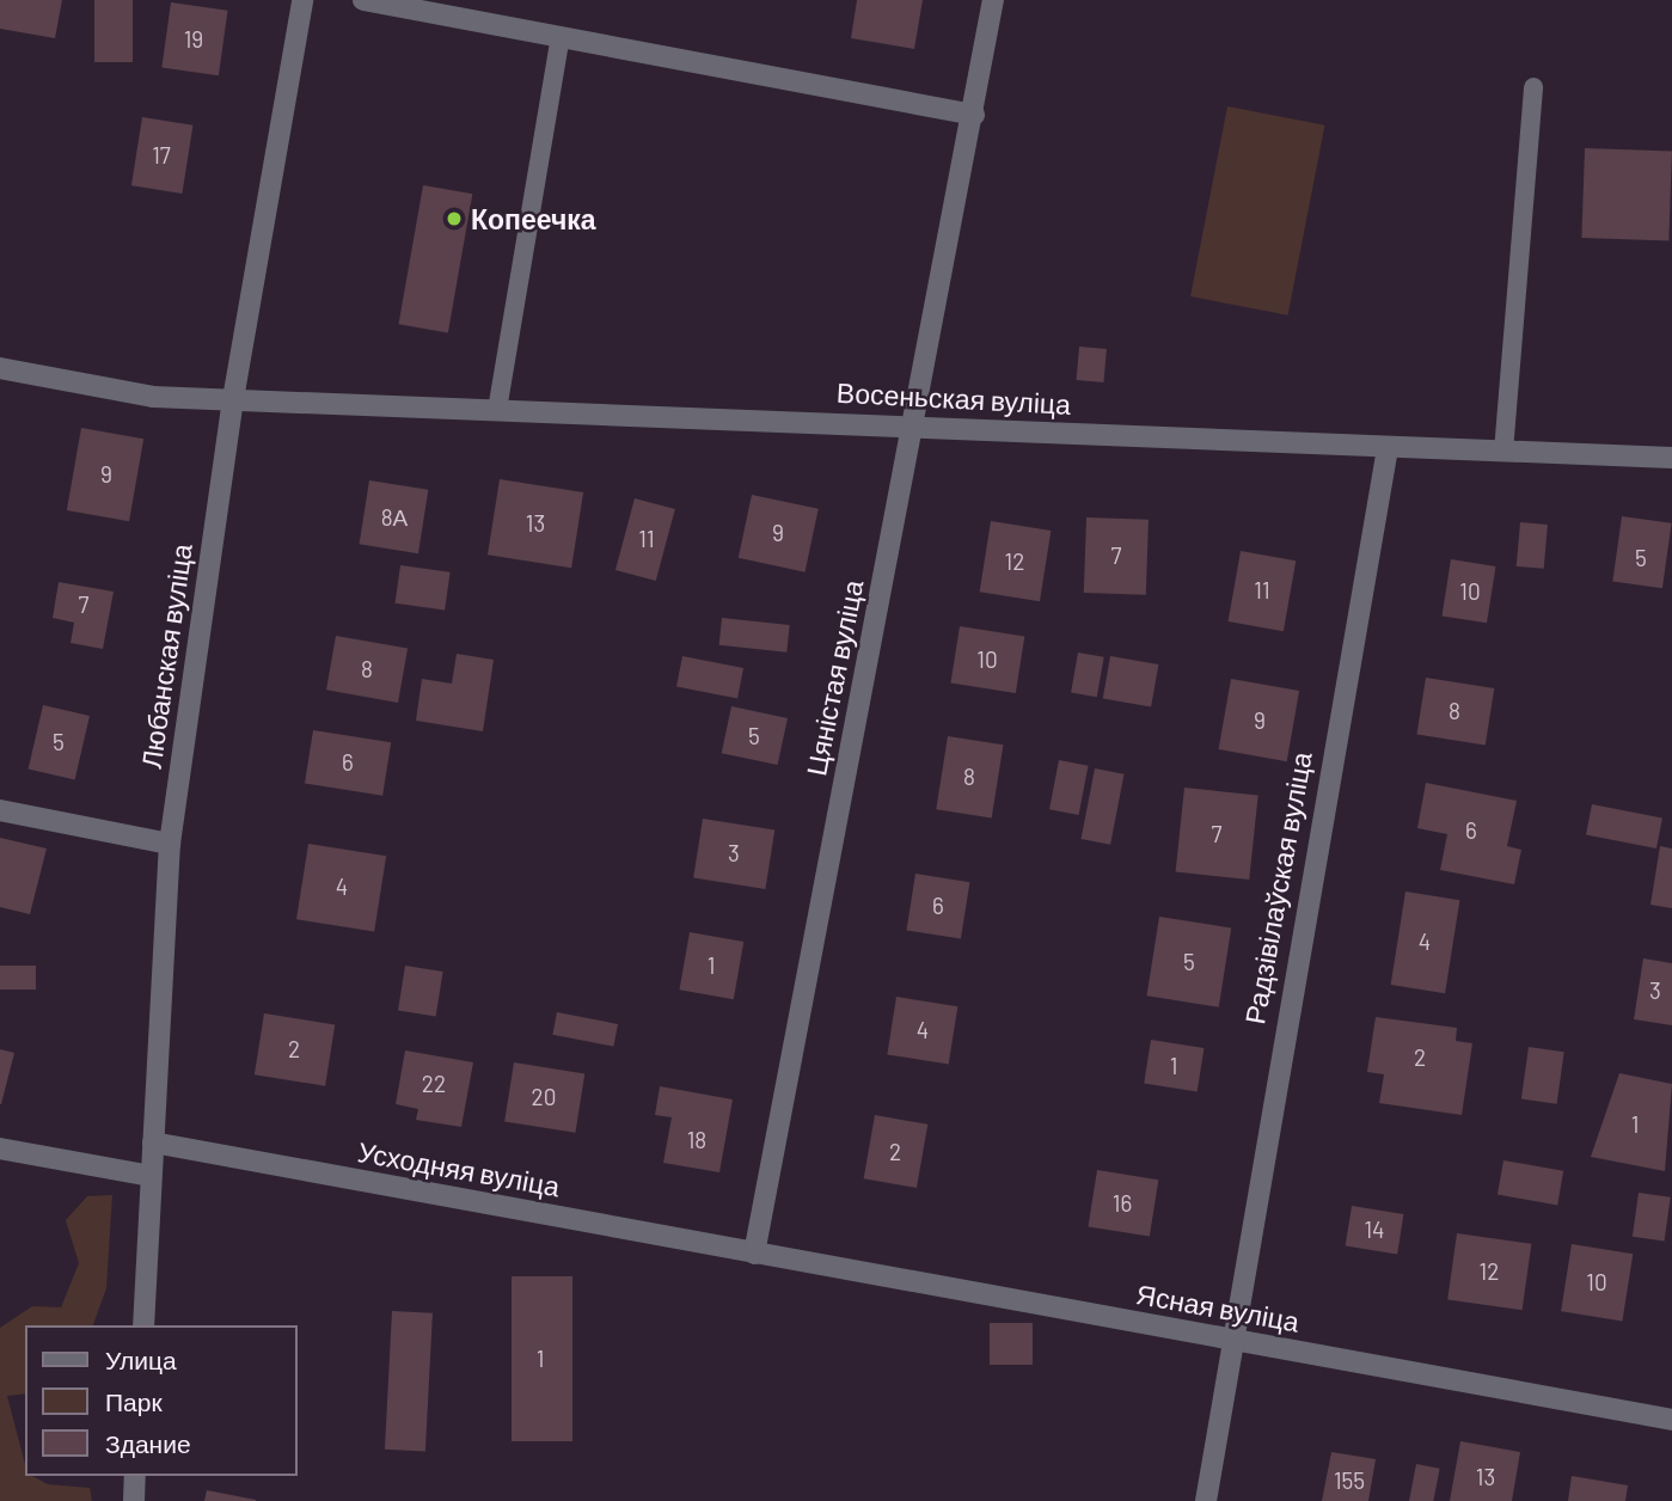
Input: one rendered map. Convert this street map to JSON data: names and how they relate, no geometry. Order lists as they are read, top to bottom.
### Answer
{
  "streets": {
    "street": [
      "Восеньская вуліца",
      "Любанская вуліца",
      "Цяністая вуліца",
      "Радзівілаўская вуліца",
      "Усходняя вуліца",
      "Ясная вуліца"
    ]
  },
  "crossings": [
    ["Восеньская вуліца", "Любанская вуліца"],
    ["Восеньская вуліца", "Цяністая вуліца"],
    ["Восеньская вуліца", "Радзівілаўская вуліца"],
    ["Любанская вуліца", "Усходняя вуліца"],
    ["Цяністая вуліца", "Усходняя вуліца"],
    ["Цяністая вуліца", "Ясная вуліца"],
    ["Радзівілаўская вуліца", "Ясная вуліца"],
    ["Усходняя вуліца", "Ясная вуліца"]
  ],
  "places": ["Копеечка"],
  "house_numbers": [
    "19",
    "17",
    "9",
    "8А",
    "13",
    "9",
    "11",
    "7",
    "5",
    "12",
    "11",
    "10",
    "7",
    "10",
    "8",
    "8",
    "9",
    "5",
    "5",
    "6",
    "8",
    "6",
    "7",
    "3",
    "4",
    "6",
    "4",
    "5",
    "1",
    "3",
    "4",
    "2",
    "2",
    "1",
    "22",
    "20",
    "1",
    "18",
    "2",
    "16",
    "14",
    "12",
    "10",
    "1",
    "13",
    "155"
  ],
  "legend": ["Улица", "Парк", "Здание"]
}
